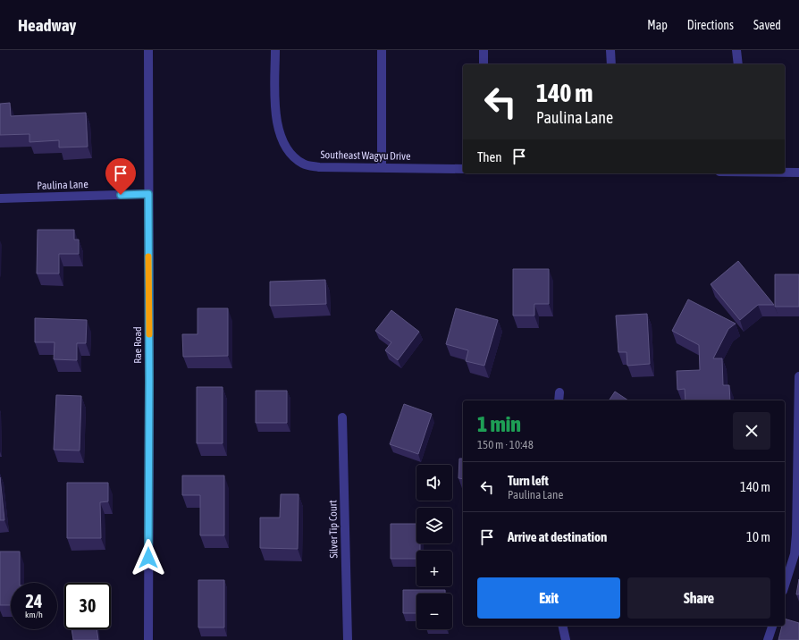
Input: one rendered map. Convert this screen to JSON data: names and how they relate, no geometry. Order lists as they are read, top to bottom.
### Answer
{
  "streets": {
    "street": [
      "Southeast Wagyu Drive",
      "Paulina Lane",
      "Rae Road",
      "Silver Tip Court"
    ]
  },
  "crossings": [
    ["Paulina Lane", "Rae Road"]
  ],
  "page": {
    "header": "Headway",
    "nav": ["Map", "Directions", "Saved"],
    "turn": ["140 m", "Paulina Lane"],
    "then": "Then",
    "heading": ["1 min", "150 m · 10:48"],
    "list": [
      {
        "name": "Turn left",
        "note": "Paulina Lane",
        "value": "140 m"
      },
      {
        "name": "Arrive at destination",
        "value": "10 m"
      }
    ],
    "map_buttons": ["+", "−"],
    "buttons": ["Exit", "Share"],
    "speed": "24 km/h",
    "limit": "30"
  }
}
